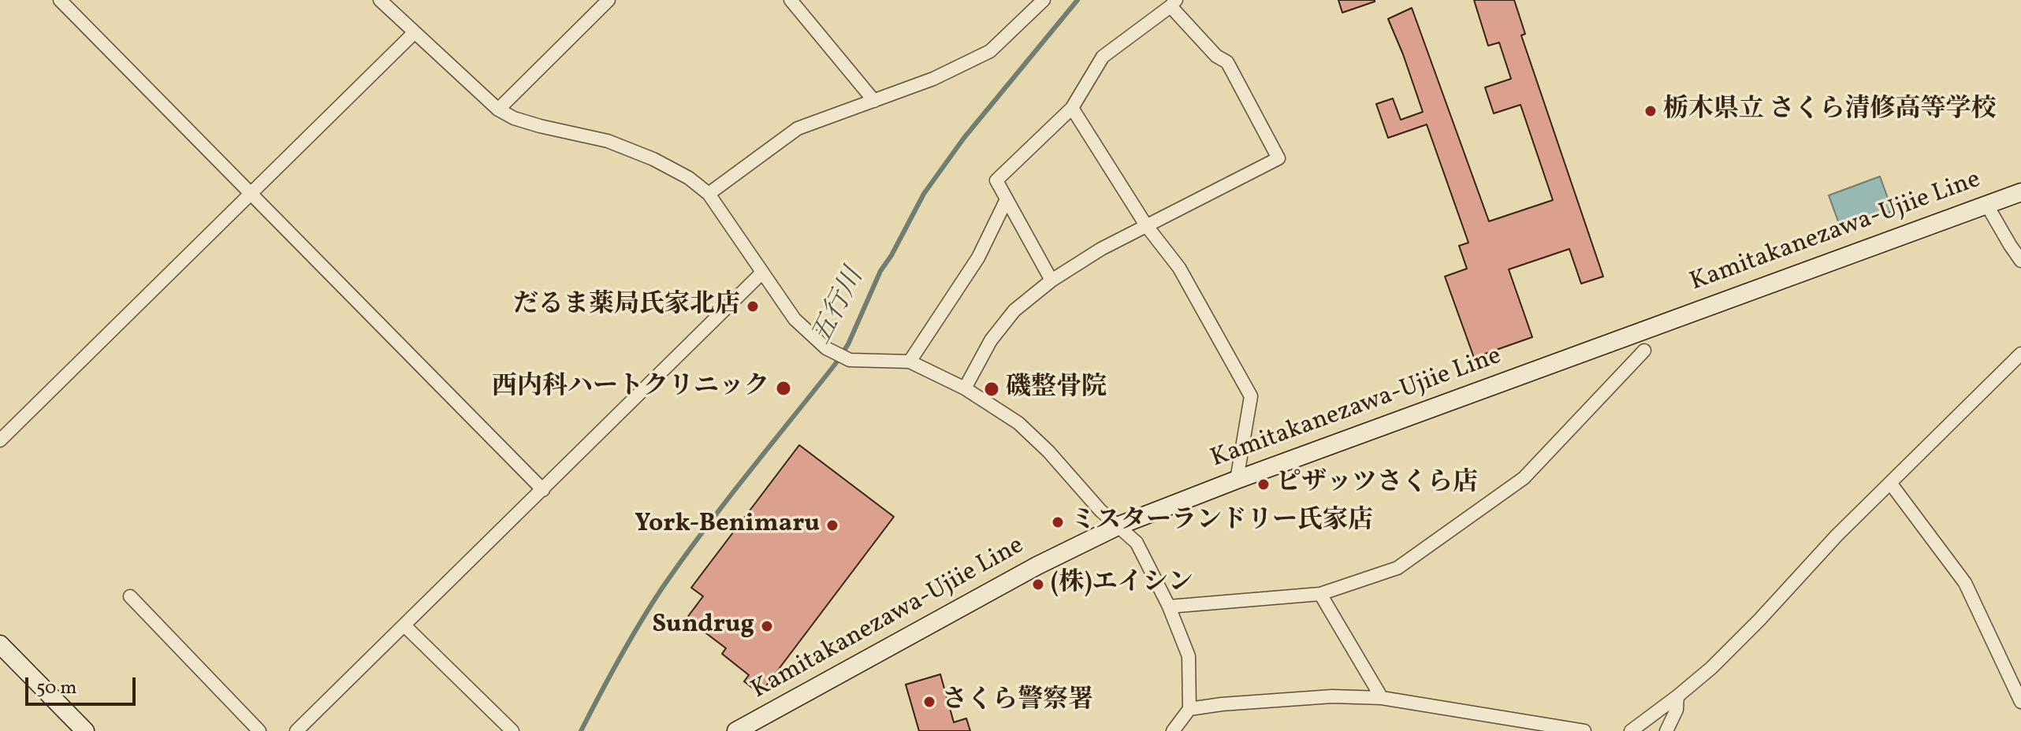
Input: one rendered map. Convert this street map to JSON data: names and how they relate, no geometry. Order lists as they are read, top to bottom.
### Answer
{
  "streets": {
    "main road": ["Kamitakanezawa-Ujiie Line"]
  },
  "water": ["五行川"],
  "places": [
    "栃木県立 さくら清修高等学校",
    "だるま薬局氏家北店",
    "西内科ハートクリニック",
    "磯整骨院",
    "ピザッツさくら店",
    "ミスターランドリー氏家店",
    "York-Benimaru",
    "(株)エイシン",
    "Sundrug",
    "さくら警察署"
  ],
  "scale_bar": "50 m"
}
